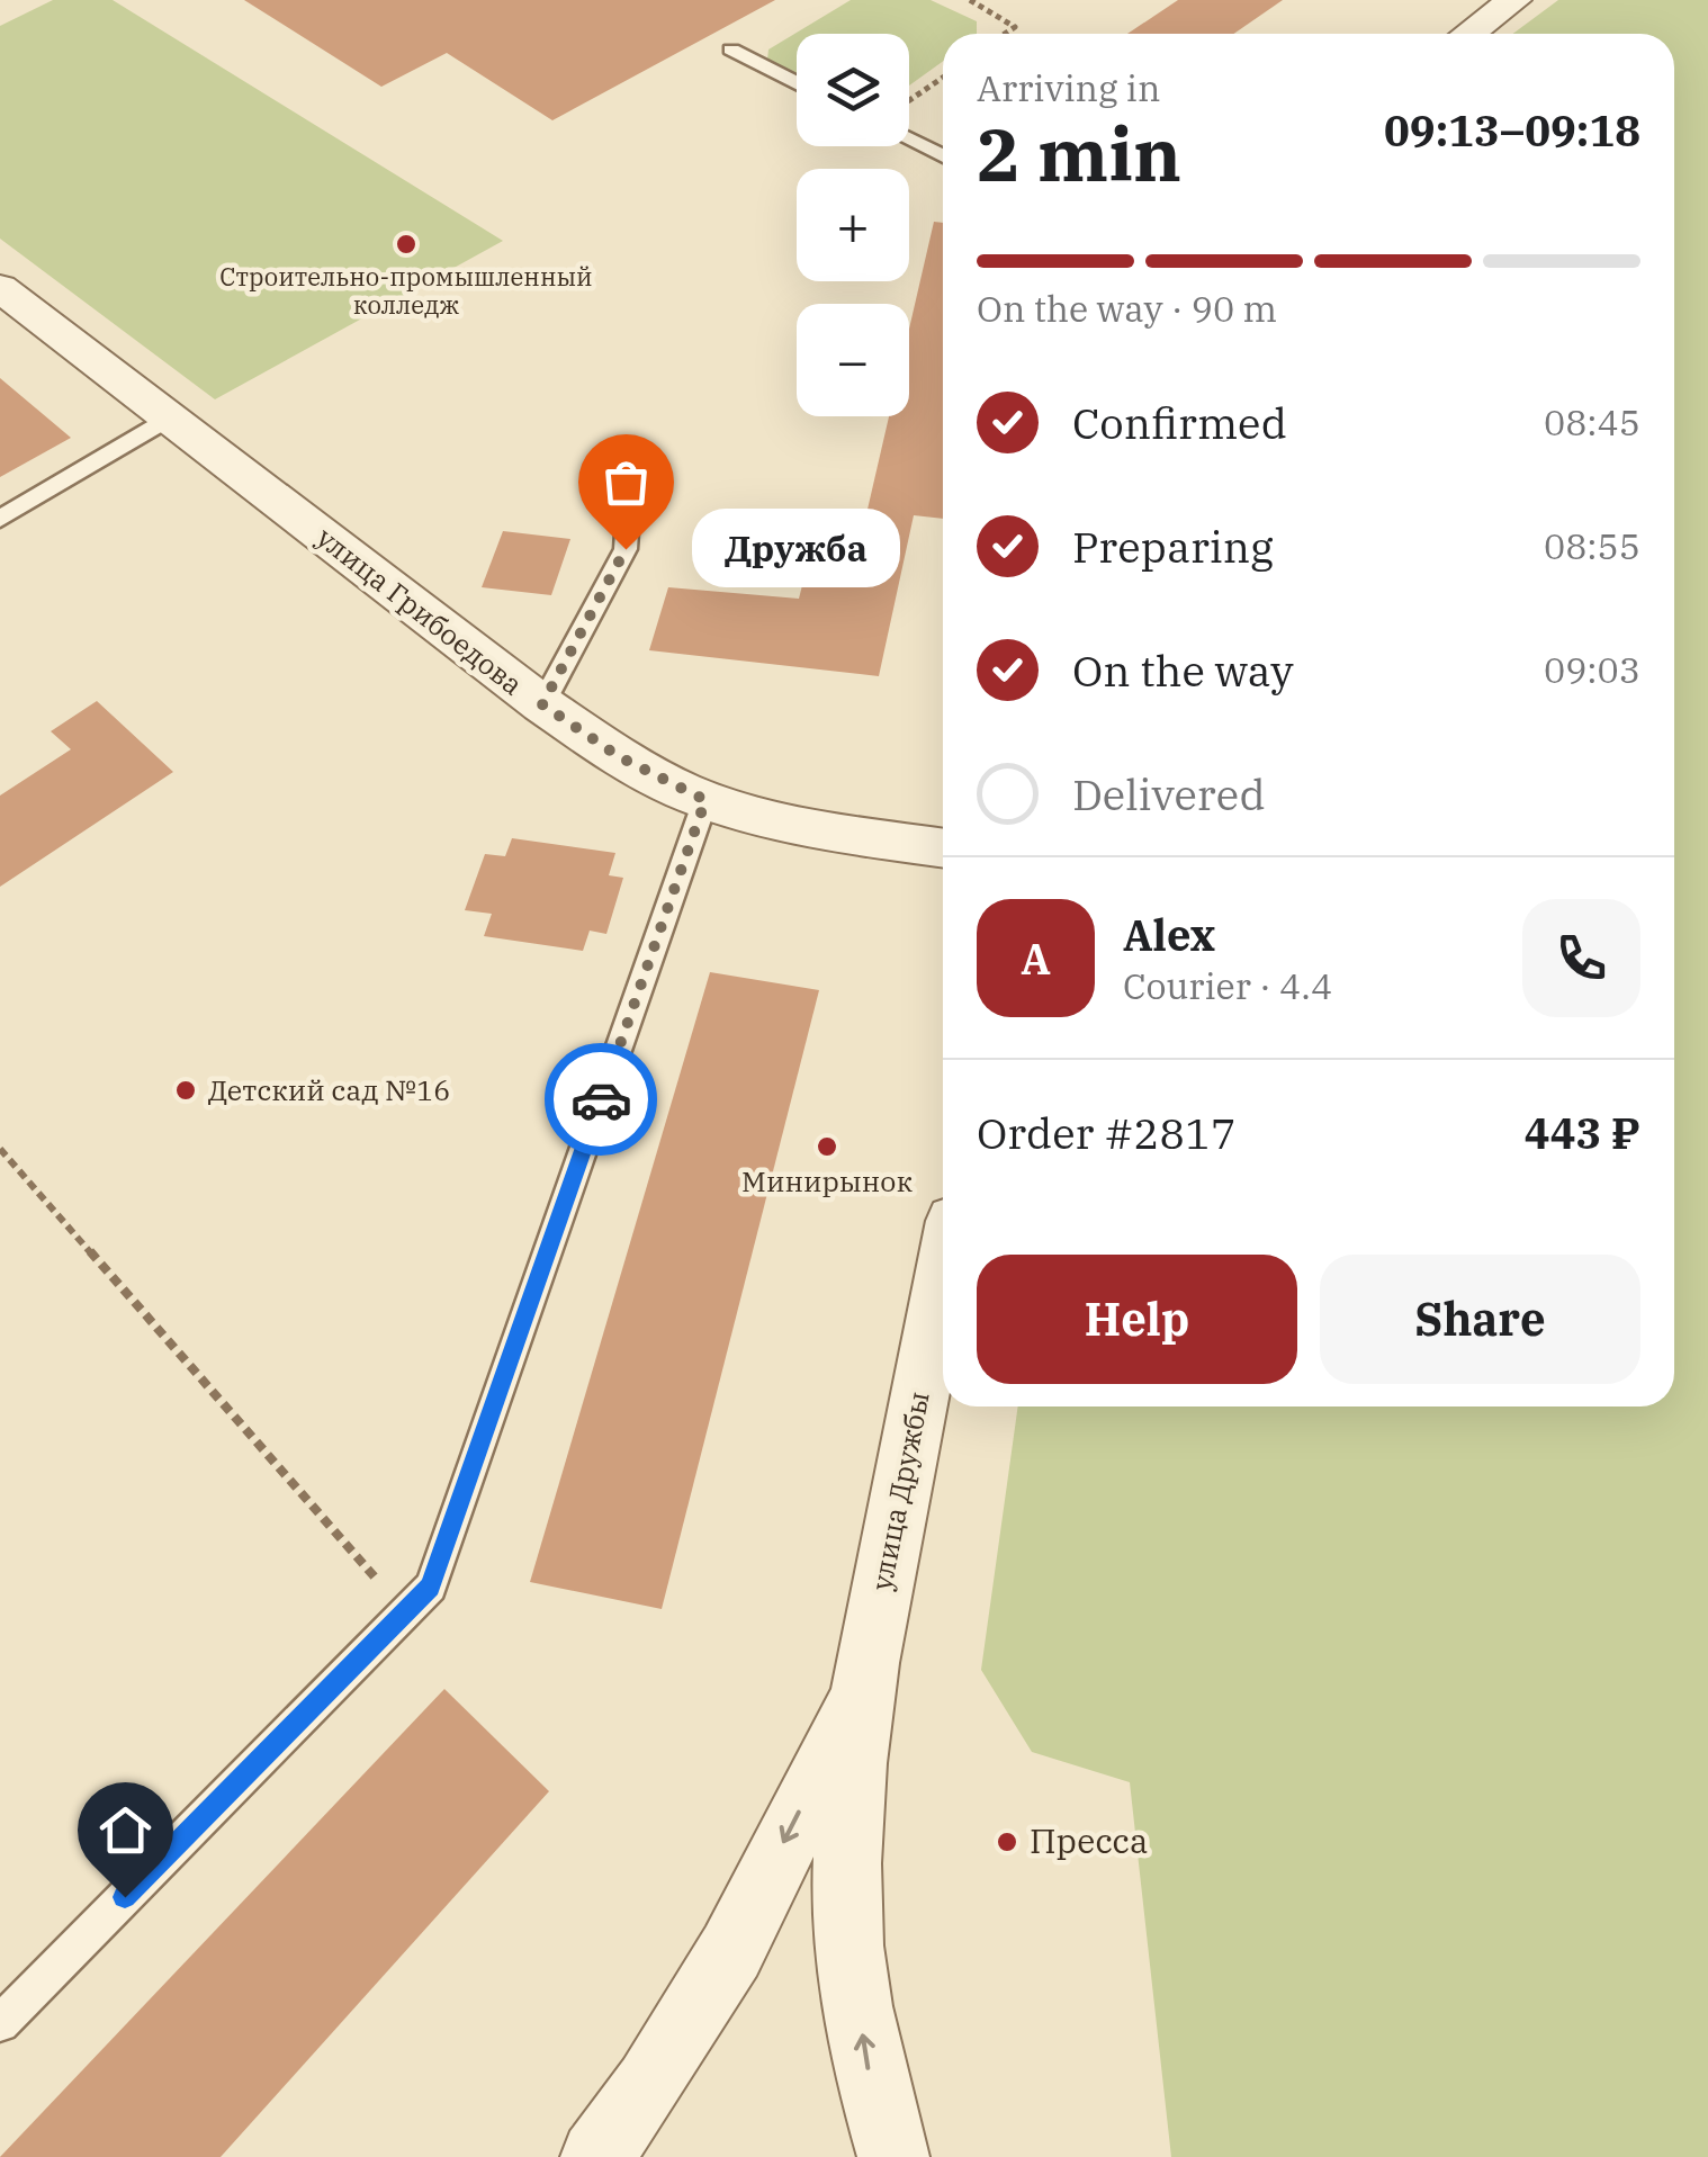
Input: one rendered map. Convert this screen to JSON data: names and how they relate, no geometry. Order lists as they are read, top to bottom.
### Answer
{
  "streets": {
    "street": ["улица Грибоедова", "улица Дружбы"]
  },
  "places": [
    "Строительно-промышленный колледж",
    "Дружба",
    "Детский сад №16",
    "Минирынок",
    "Пресса"
  ],
  "page": {
    "map_buttons": ["+", "−"],
    "heading": ["2 min", "Arriving in", "09:13–09:18"],
    "panel": [
      "Alex",
      "Courier · 4.4",
      "Order #2817",
      "443 ₽"
    ],
    "bar": "On the way · 90 m",
    "list": [
      ["Confirmed", "08:45"],
      ["Preparing", "08:55"],
      ["On the way", "09:03"],
      "Delivered"
    ],
    "bubble": "Дружба",
    "round": "A",
    "buttons": ["Help", "Share"]
  }
}
